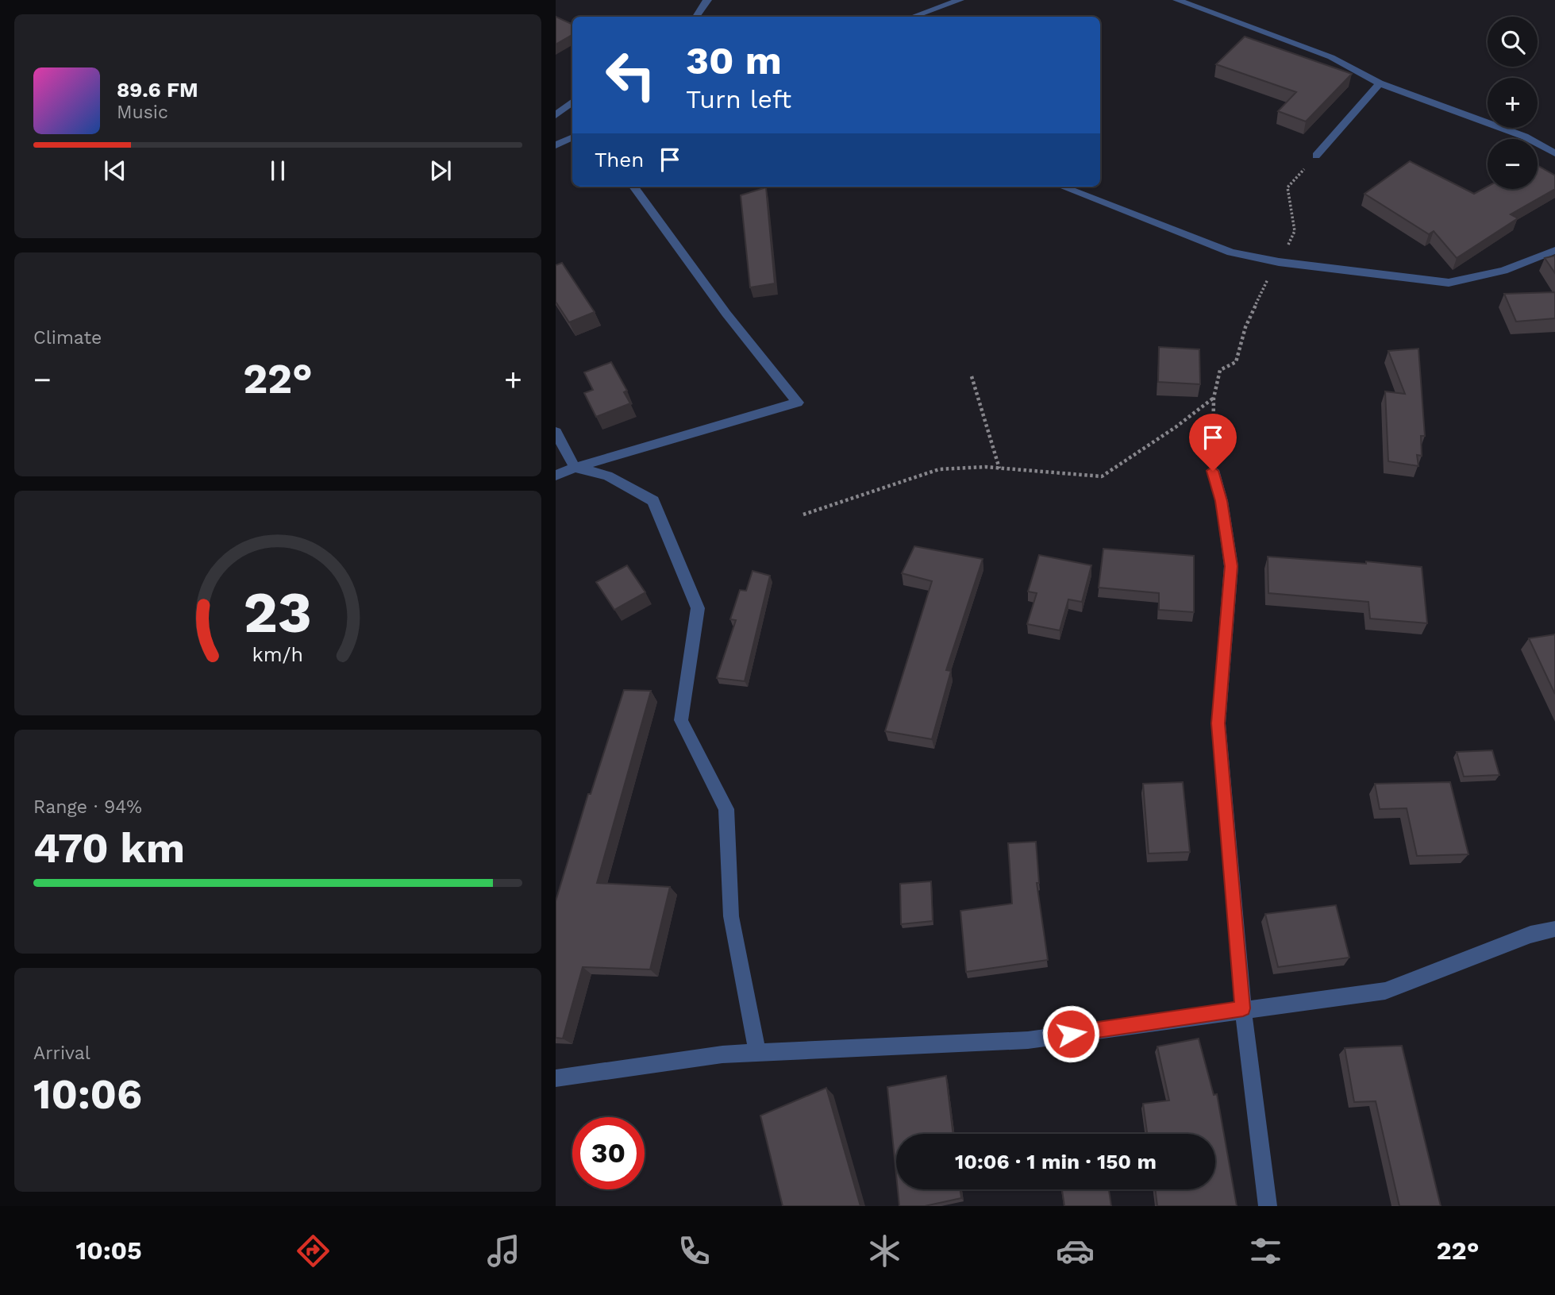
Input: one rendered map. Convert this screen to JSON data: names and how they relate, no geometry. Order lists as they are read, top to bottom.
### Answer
{
  "page": {
    "map_buttons": ["+", "−"],
    "turn": ["30 m", "Turn left"],
    "song": ["89.6 FM", "Music"],
    "then": "Then",
    "tile": [
      "Climate",
      ["Range · 94%", "470 km"],
      ["Arrival", "10:06"]
    ],
    "heat": ["−", "22°", "+"],
    "limit": "30",
    "trip": "10:06 · 1 min · 150 m",
    "tabs": ["10:05", "22°"],
    "gauge": ["23", "km/h"]
  }
}
